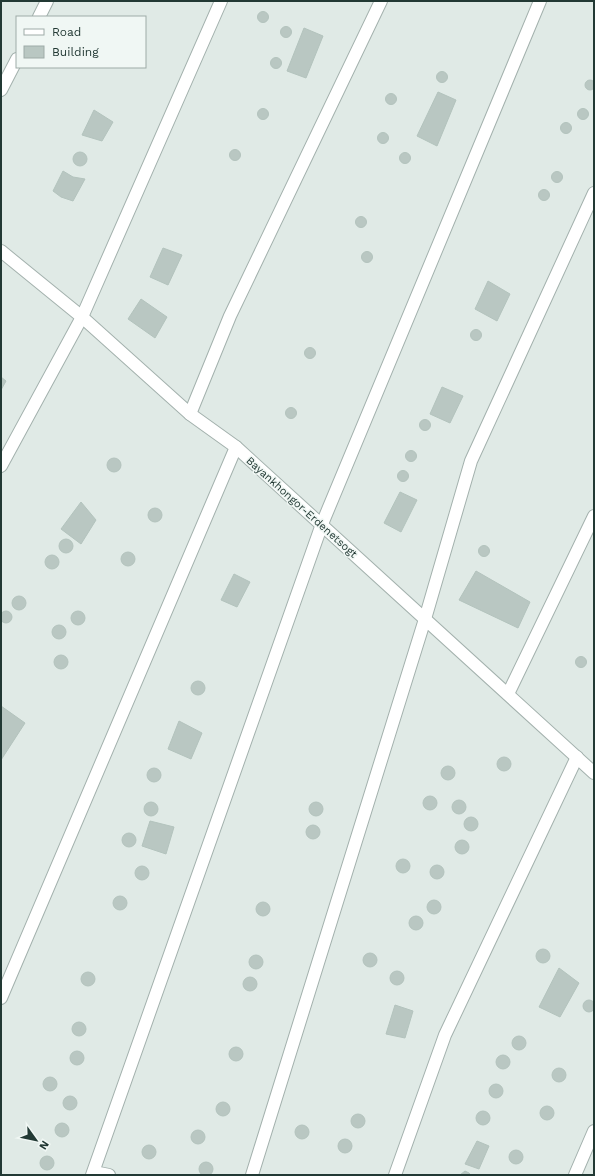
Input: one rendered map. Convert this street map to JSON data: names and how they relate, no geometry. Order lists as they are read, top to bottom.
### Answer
{
  "streets": {
    "street": ["Bayankhongor-Erdenetsogt"]
  },
  "legend": ["Road", "Building"],
  "north": "bottom right"
}
